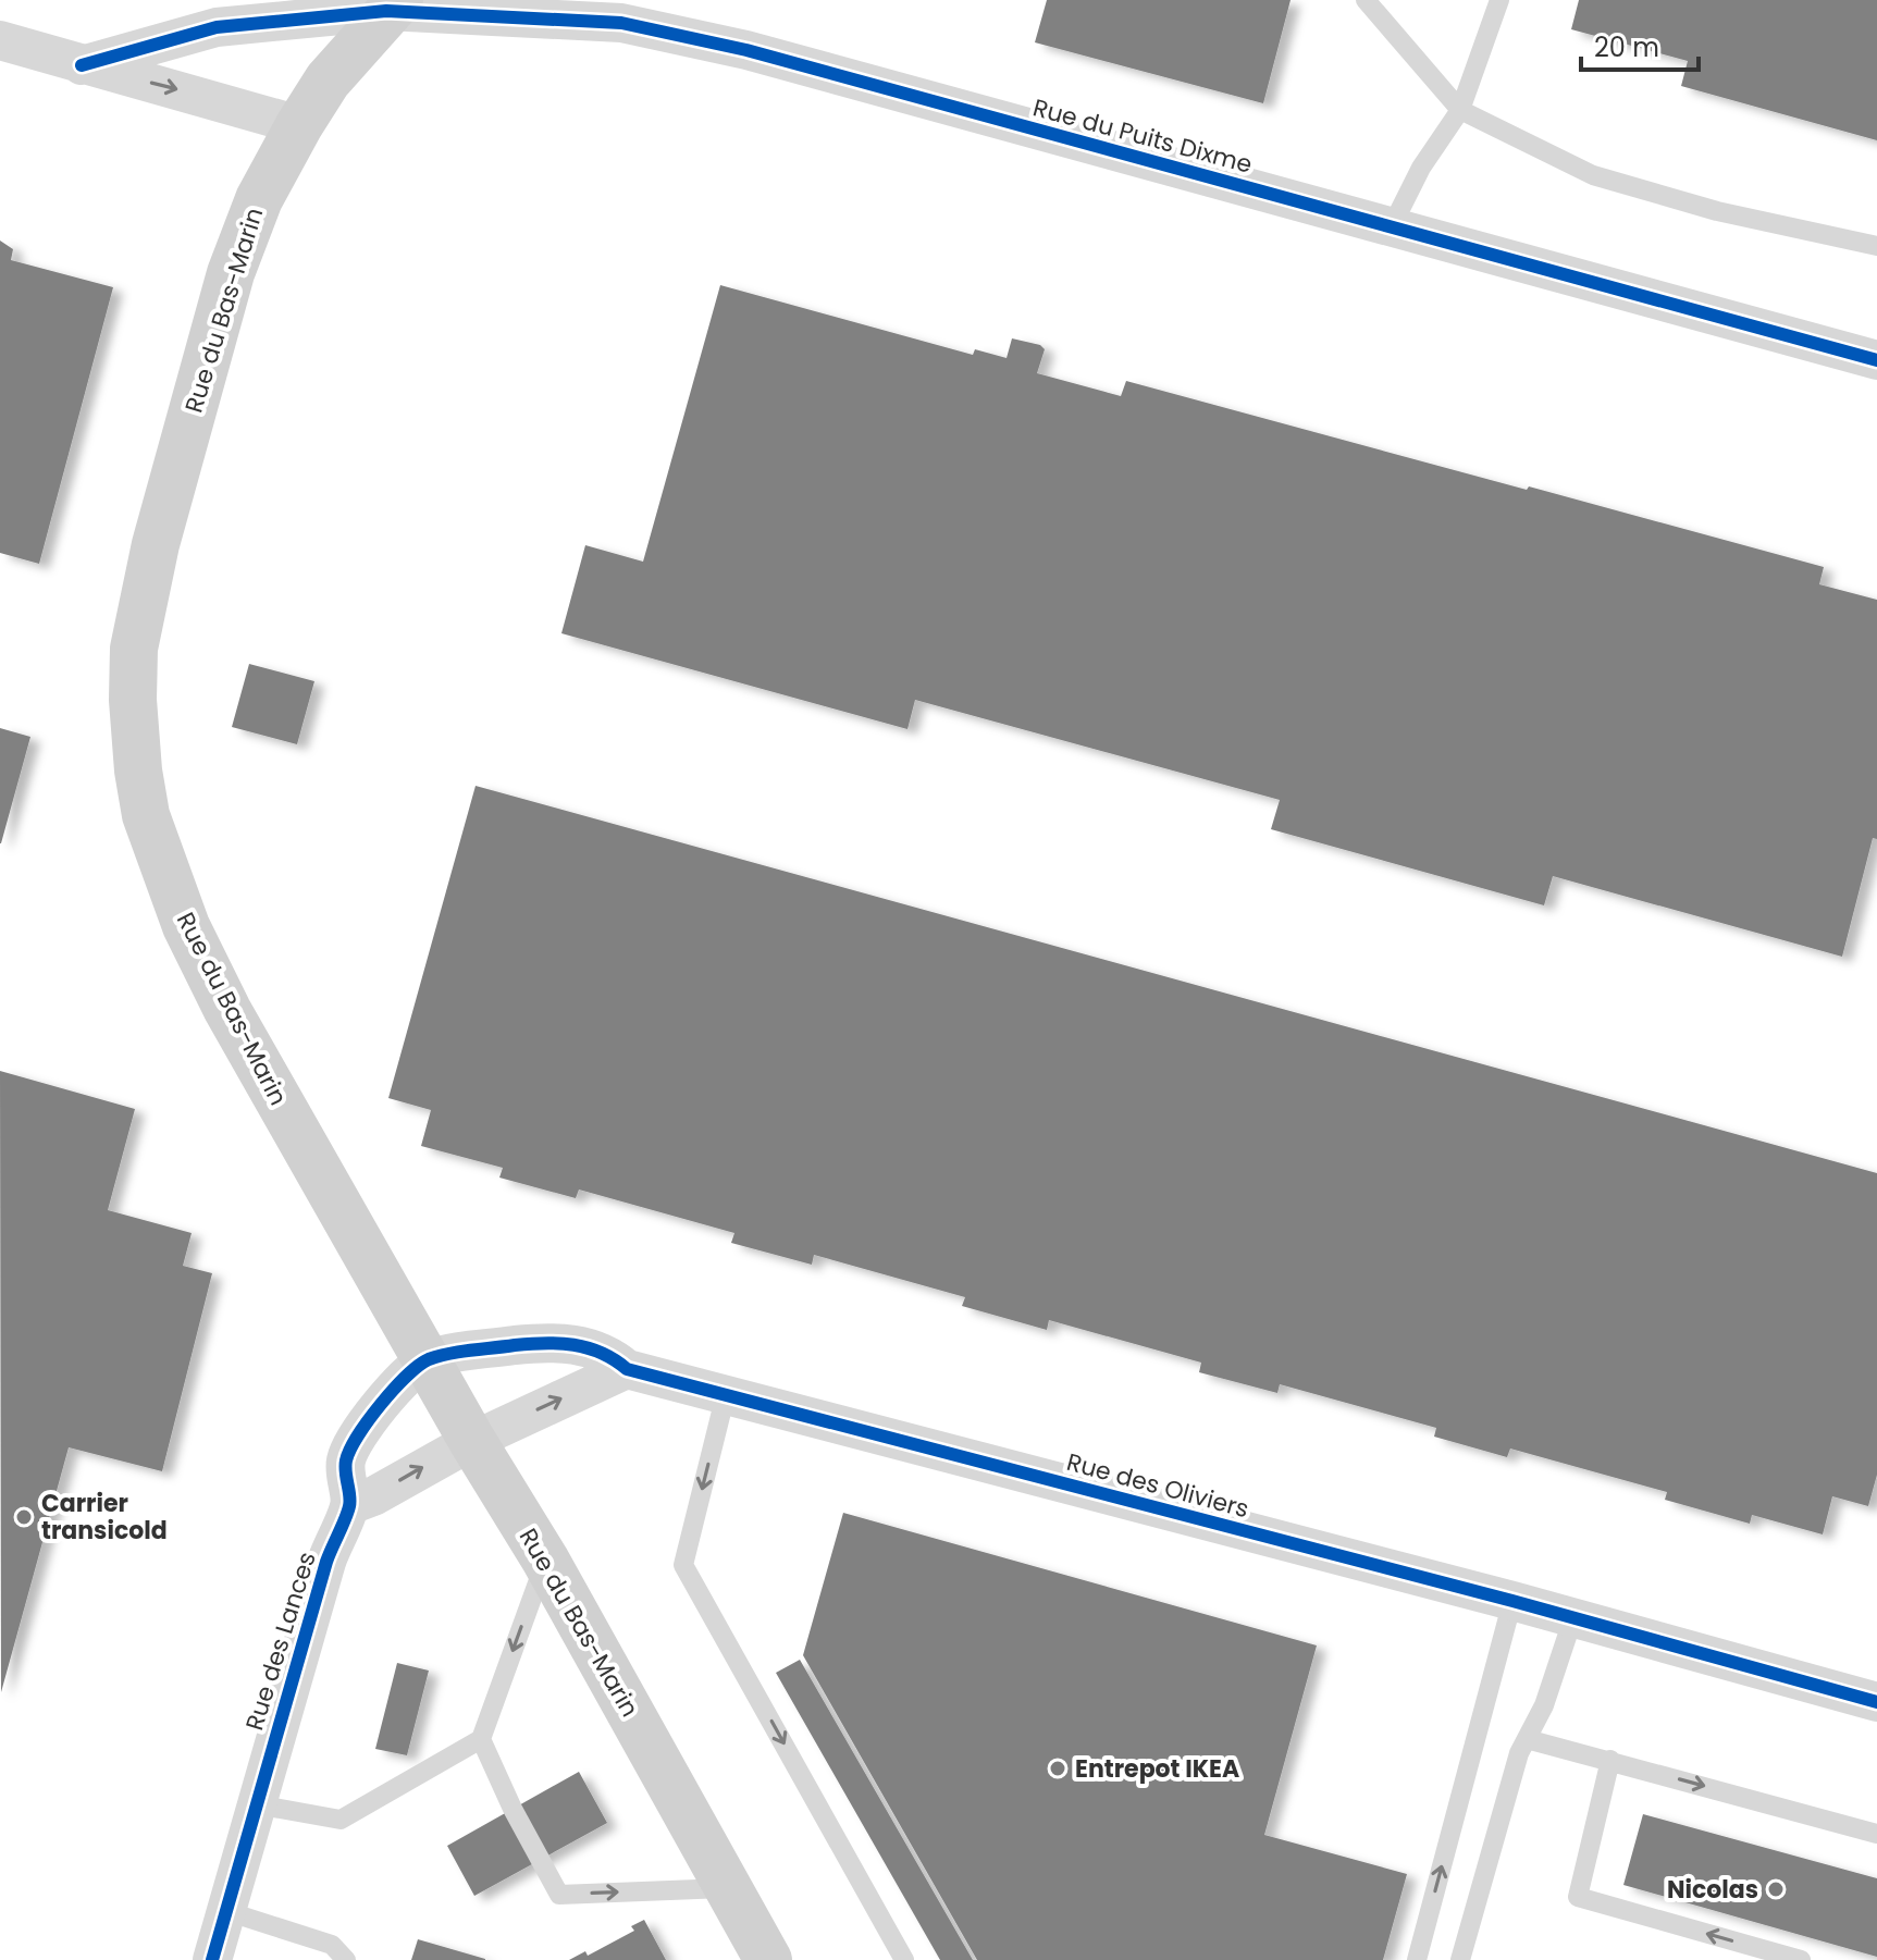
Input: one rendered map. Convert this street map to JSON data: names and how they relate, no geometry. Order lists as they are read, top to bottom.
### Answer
{
  "streets": {
    "main road": ["Rue du Bas-Marin"],
    "street": ["Rue du Puits Dixme", "Rue des Oliviers", "Rue des Lances"]
  },
  "crossings": [
    ["Rue du Puits Dixme", "Rue du Bas-Marin"],
    ["Rue du Bas-Marin", "Rue des Oliviers"],
    ["Rue du Bas-Marin", "Rue des Lances"],
    ["Rue des Oliviers", "Rue des Lances"]
  ],
  "places": ["Carrier transicold", "Entrepot IKEA", "Nicolas"],
  "scale_bar": "20 m"
}
